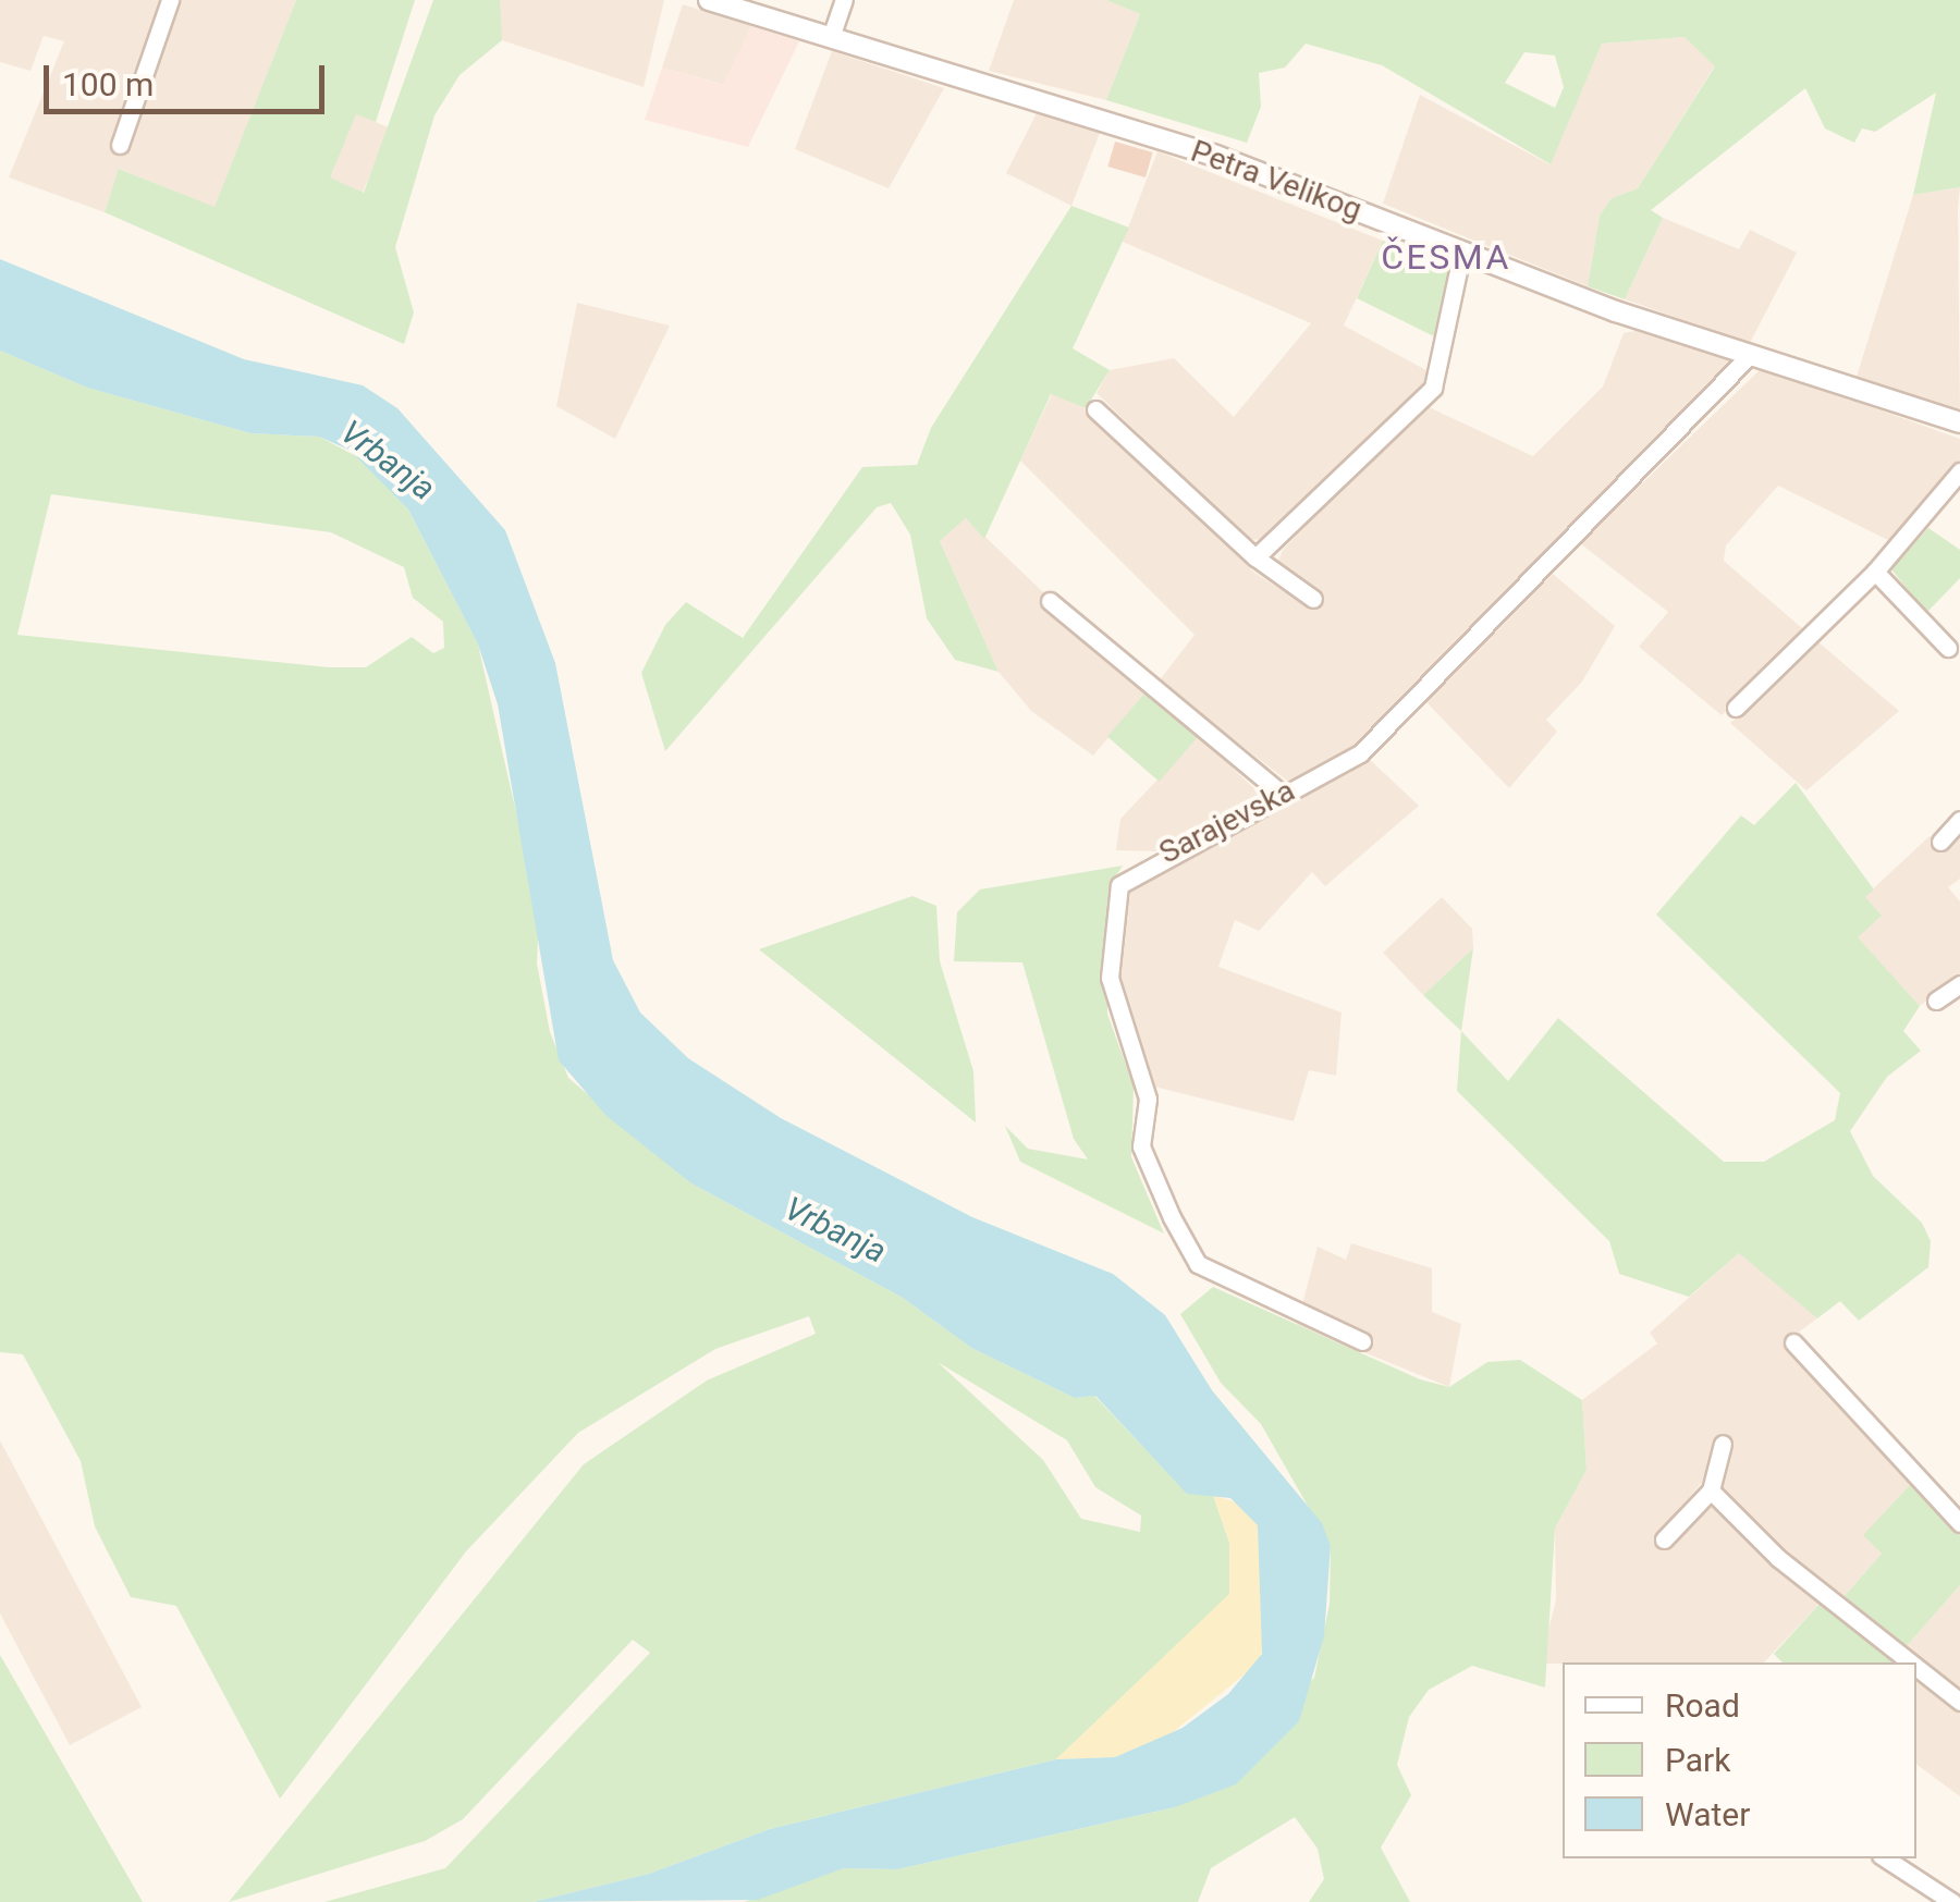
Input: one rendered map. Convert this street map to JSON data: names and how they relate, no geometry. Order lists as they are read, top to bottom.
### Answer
{
  "streets": {
    "street": ["Petra Velikog", "Sarajevska"]
  },
  "crossings": [
    ["Petra Velikog", "Sarajevska"]
  ],
  "districts": ["ČESMA"],
  "water": ["Vrbanja"],
  "legend": ["Road", "Park", "Water"],
  "scale_bar": "100 m"
}
